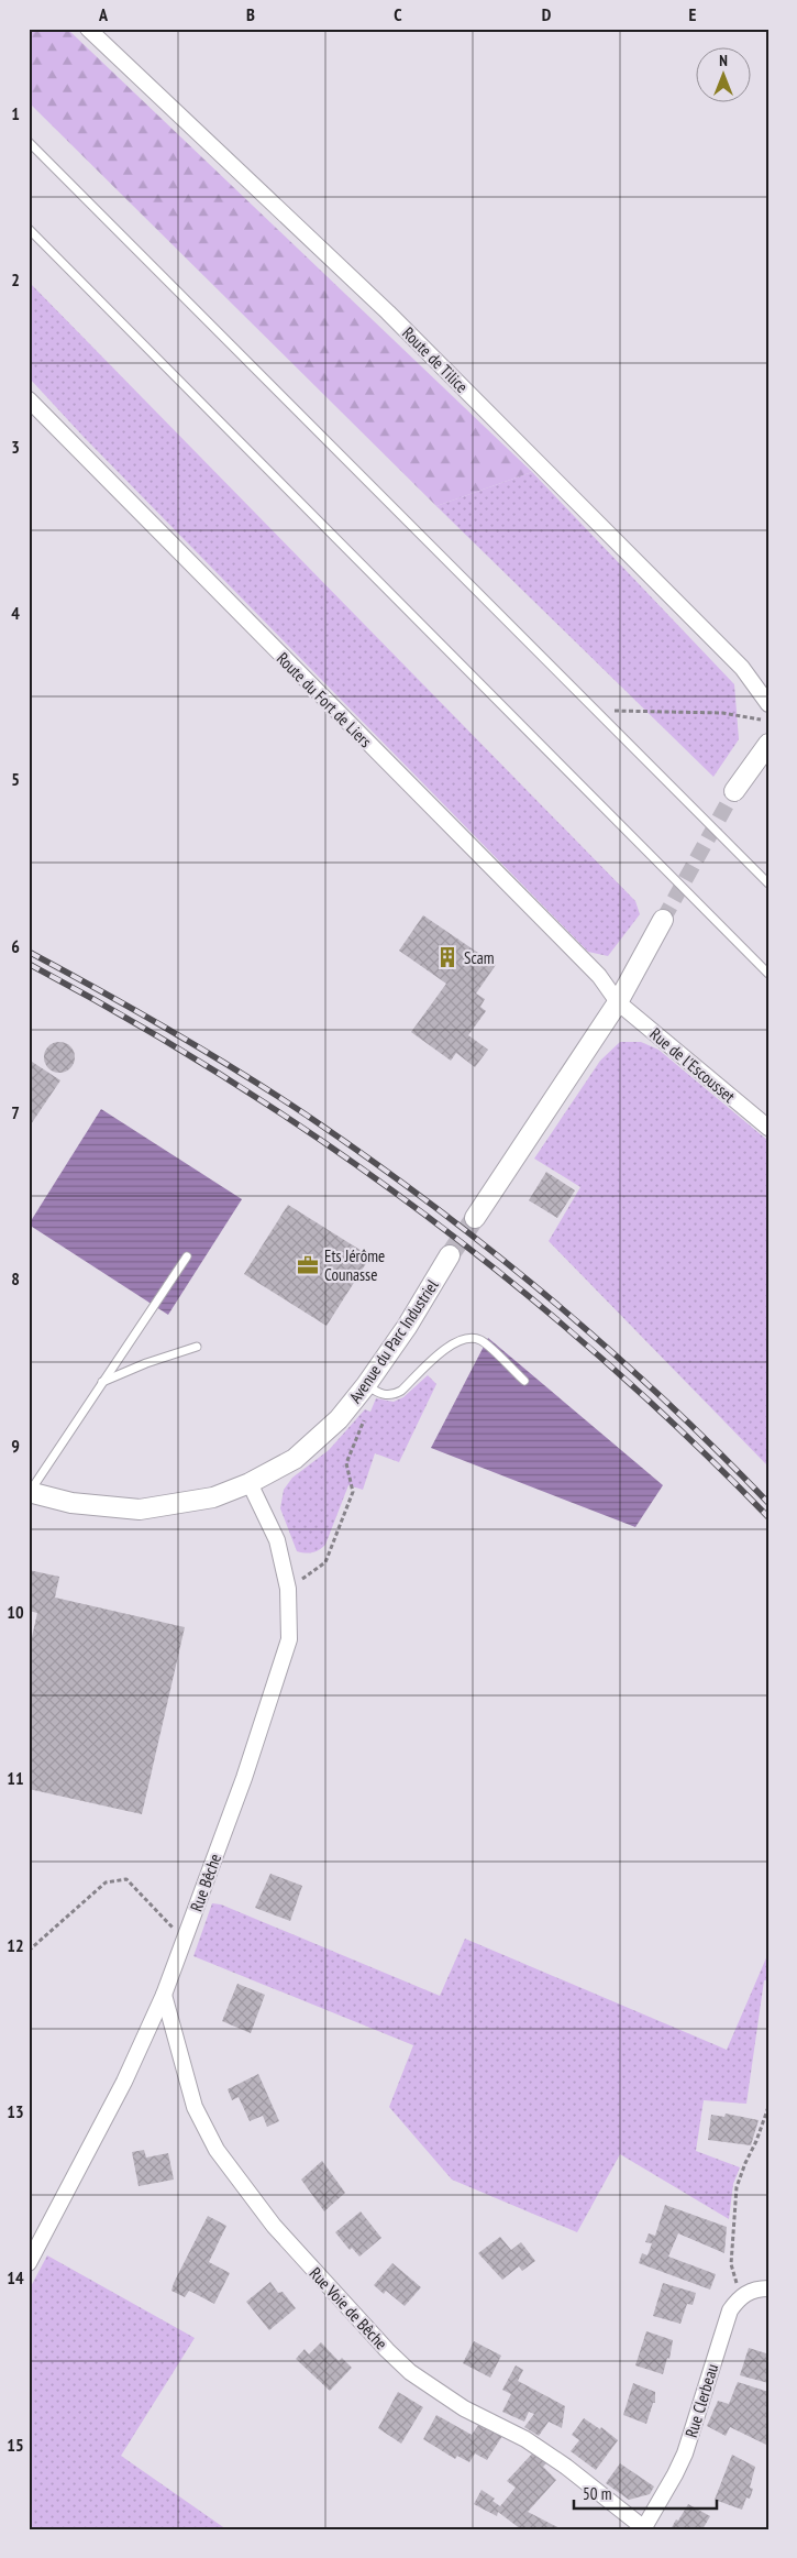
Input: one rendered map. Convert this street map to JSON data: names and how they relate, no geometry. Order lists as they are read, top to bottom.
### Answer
{
  "streets": {
    "street": [
      "Route de Tilice",
      "Route du Fort de Liers",
      "Rue de l'Escousset",
      "Avenue du Parc Industriel",
      "Rue Bêche",
      "Rue Voie de Bêche",
      "Rue Clerbeau"
    ]
  },
  "crossings": [
    ["Route du Fort de Liers", "Rue de l'Escousset"],
    ["Avenue du Parc Industriel", "Rue Bêche"],
    ["Rue Bêche", "Rue Voie de Bêche"],
    ["Rue Voie de Bêche", "Rue Clerbeau"]
  ],
  "places": {
    "building": ["Scam"],
    "office": ["Ets Jérôme Counasse"]
  },
  "scale_bar": "50 m",
  "north": "top",
  "grid": {
    "columns": [
      "A",
      "B",
      "C",
      "D",
      "E"
    ],
    "rows": [
      "1",
      "2",
      "3",
      "4",
      "5",
      "6",
      "7",
      "8",
      "9",
      "10",
      "11",
      "12",
      "13",
      "14",
      "15"
    ]
  }
}
